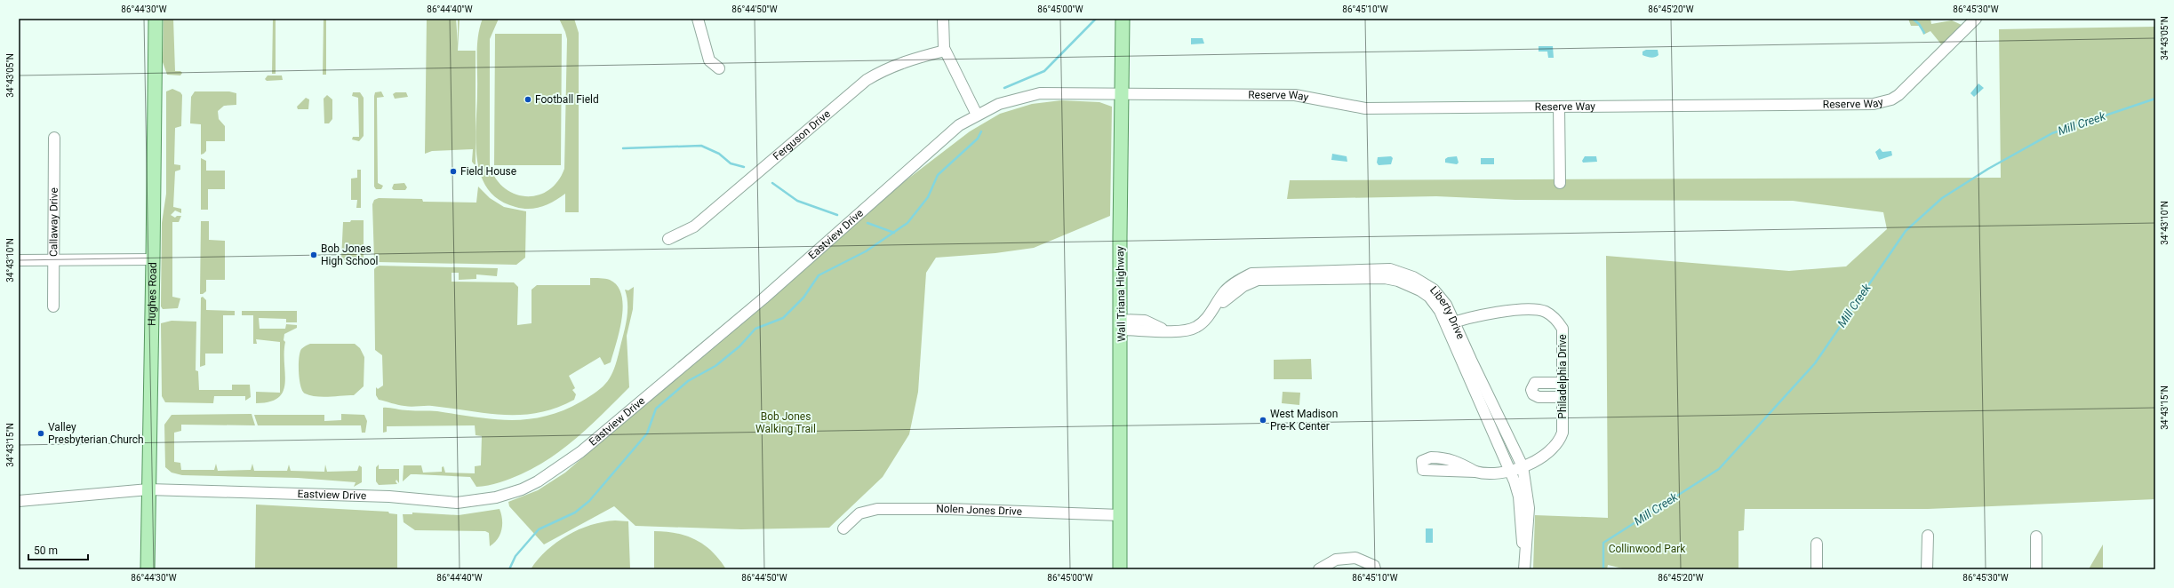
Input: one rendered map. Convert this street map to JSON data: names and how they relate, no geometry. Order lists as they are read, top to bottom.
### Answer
{
  "streets": {
    "main road": ["Hughes Road", "Wall Triana Highway"],
    "street": [
      "Reserve Way",
      "Ferguson Drive",
      "Callaway Drive",
      "Eastview Drive",
      "Liberty Drive",
      "Philadelphia Drive",
      "Nolen Jones Drive"
    ]
  },
  "crossings": [
    ["Reserve Way", "Eastview Drive"],
    ["Reserve Way", "Wall Triana Highway"],
    ["Eastview Drive", "Hughes Road"],
    ["Eastview Drive", "Wall Triana Highway"],
    ["Wall Triana Highway", "Liberty Drive"],
    ["Wall Triana Highway", "Nolen Jones Drive"],
    ["Liberty Drive", "Philadelphia Drive"]
  ],
  "water": ["Mill Creek"],
  "parks": ["Bob Jones Walking Trail", "Collinwood Park"],
  "places": [
    "Football Field",
    "Field House",
    "Bob Jones High School",
    "West Madison Pre-K Center",
    "Valley Presbyterian Church"
  ],
  "scale_bar": "50 m",
  "coordinates": [
    "86°44'30\"W",
    "86°44'40\"W",
    "86°44'50\"W",
    "86°45'00\"W",
    "86°45'10\"W",
    "86°45'20\"W",
    "86°45'30\"W",
    "34°43'05\"N",
    "34°43'10\"N",
    "34°43'15\"N"
  ]
}
